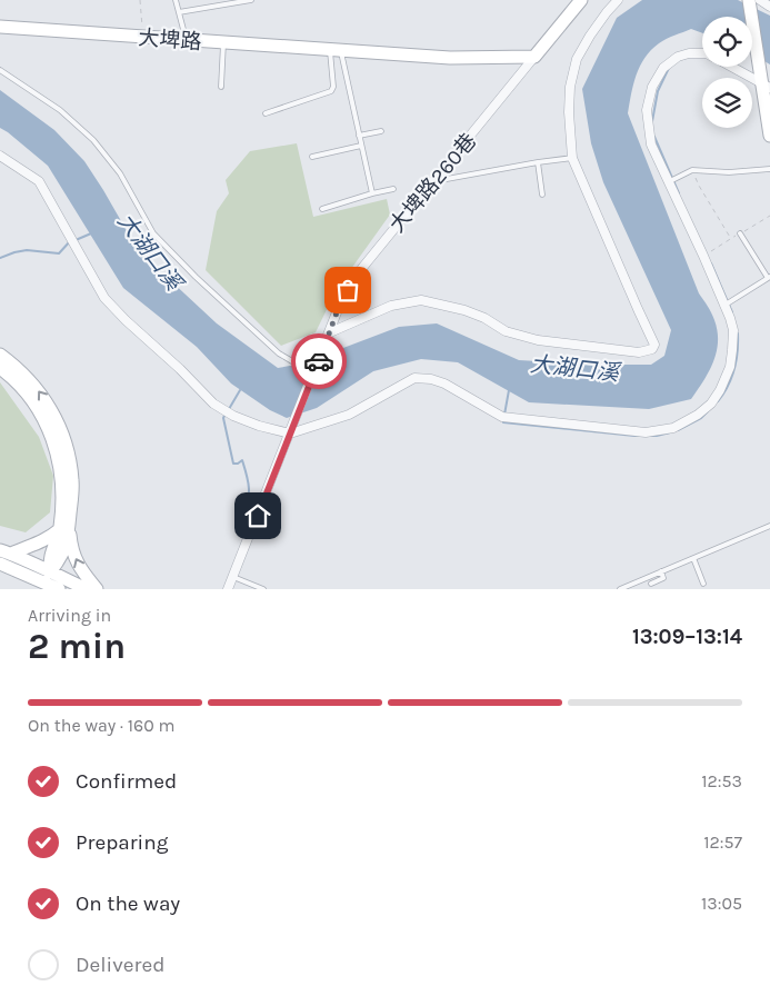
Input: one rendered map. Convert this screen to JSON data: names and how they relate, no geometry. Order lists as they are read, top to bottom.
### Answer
{
  "streets": {
    "street": ["大埤路", "大埤路260巷"]
  },
  "crossings": [
    ["大埤路", "大埤路260巷"]
  ],
  "water": ["大湖口溪"],
  "page": {
    "heading": ["2 min", "Arriving in", "13:09–13:14"],
    "bar": "On the way · 160 m",
    "list": [
      ["Confirmed", "12:53"],
      ["Preparing", "12:57"],
      ["On the way", "13:05"],
      "Delivered"
    ]
  }
}
